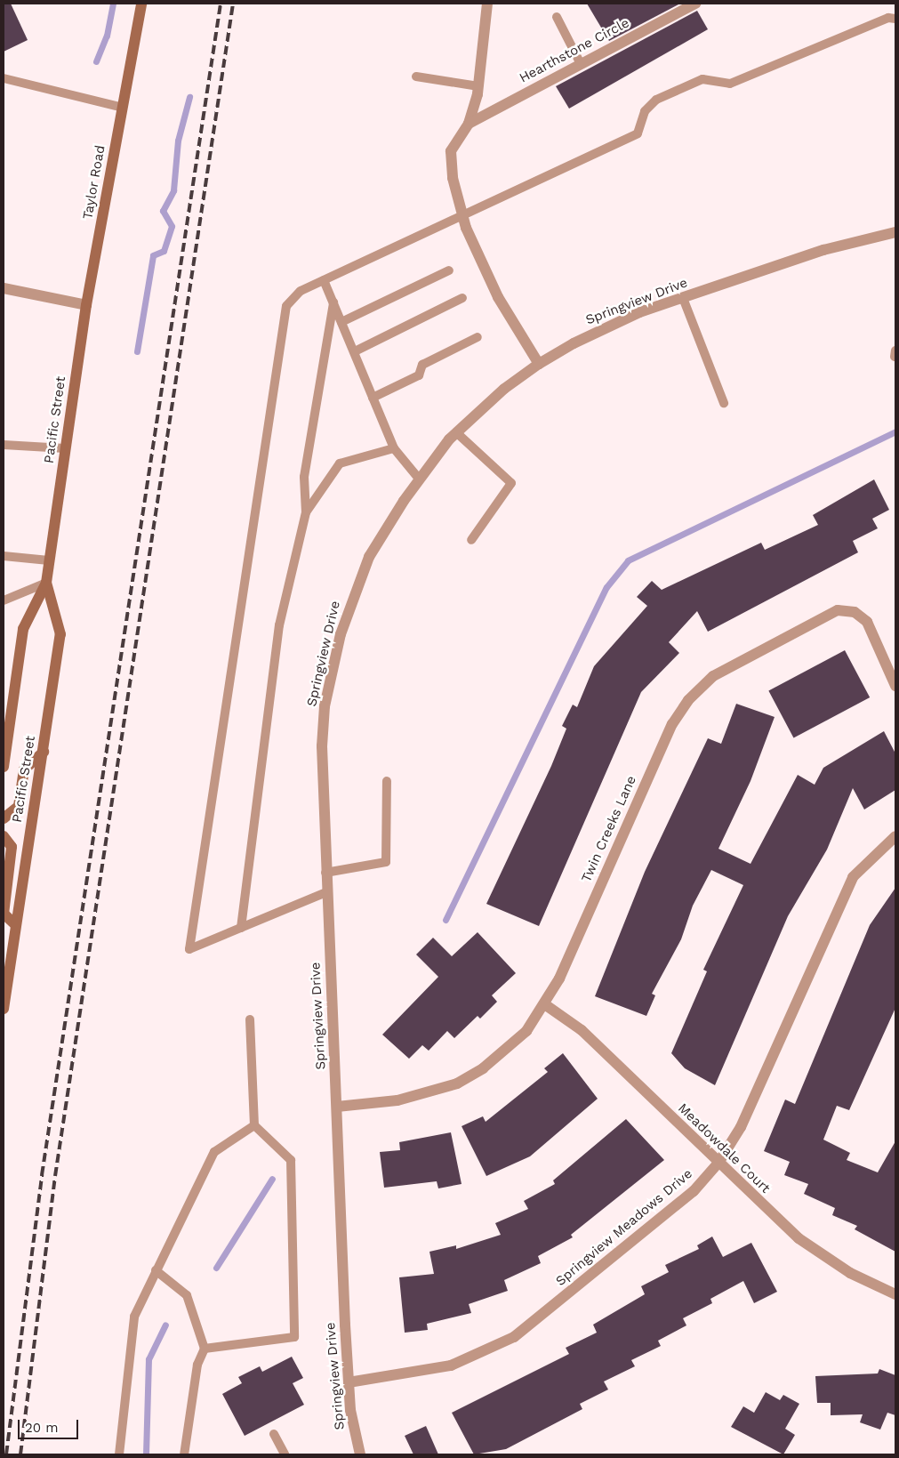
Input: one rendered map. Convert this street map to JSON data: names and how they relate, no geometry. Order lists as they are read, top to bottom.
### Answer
{
  "streets": {
    "main road": ["Taylor Road", "Pacific Street"],
    "street": [
      "Hearthstone Circle",
      "Springview Drive",
      "Twin Creeks Lane",
      "Meadowdale Court",
      "Springview Meadows Drive"
    ]
  },
  "crossings": [
    ["Hearthstone Circle", "Springview Drive"],
    ["Taylor Road", "Pacific Street"],
    ["Springview Drive", "Twin Creeks Lane"],
    ["Springview Drive", "Springview Meadows Drive"],
    ["Twin Creeks Lane", "Meadowdale Court"],
    ["Meadowdale Court", "Springview Meadows Drive"]
  ],
  "scale_bar": "20 m"
}
